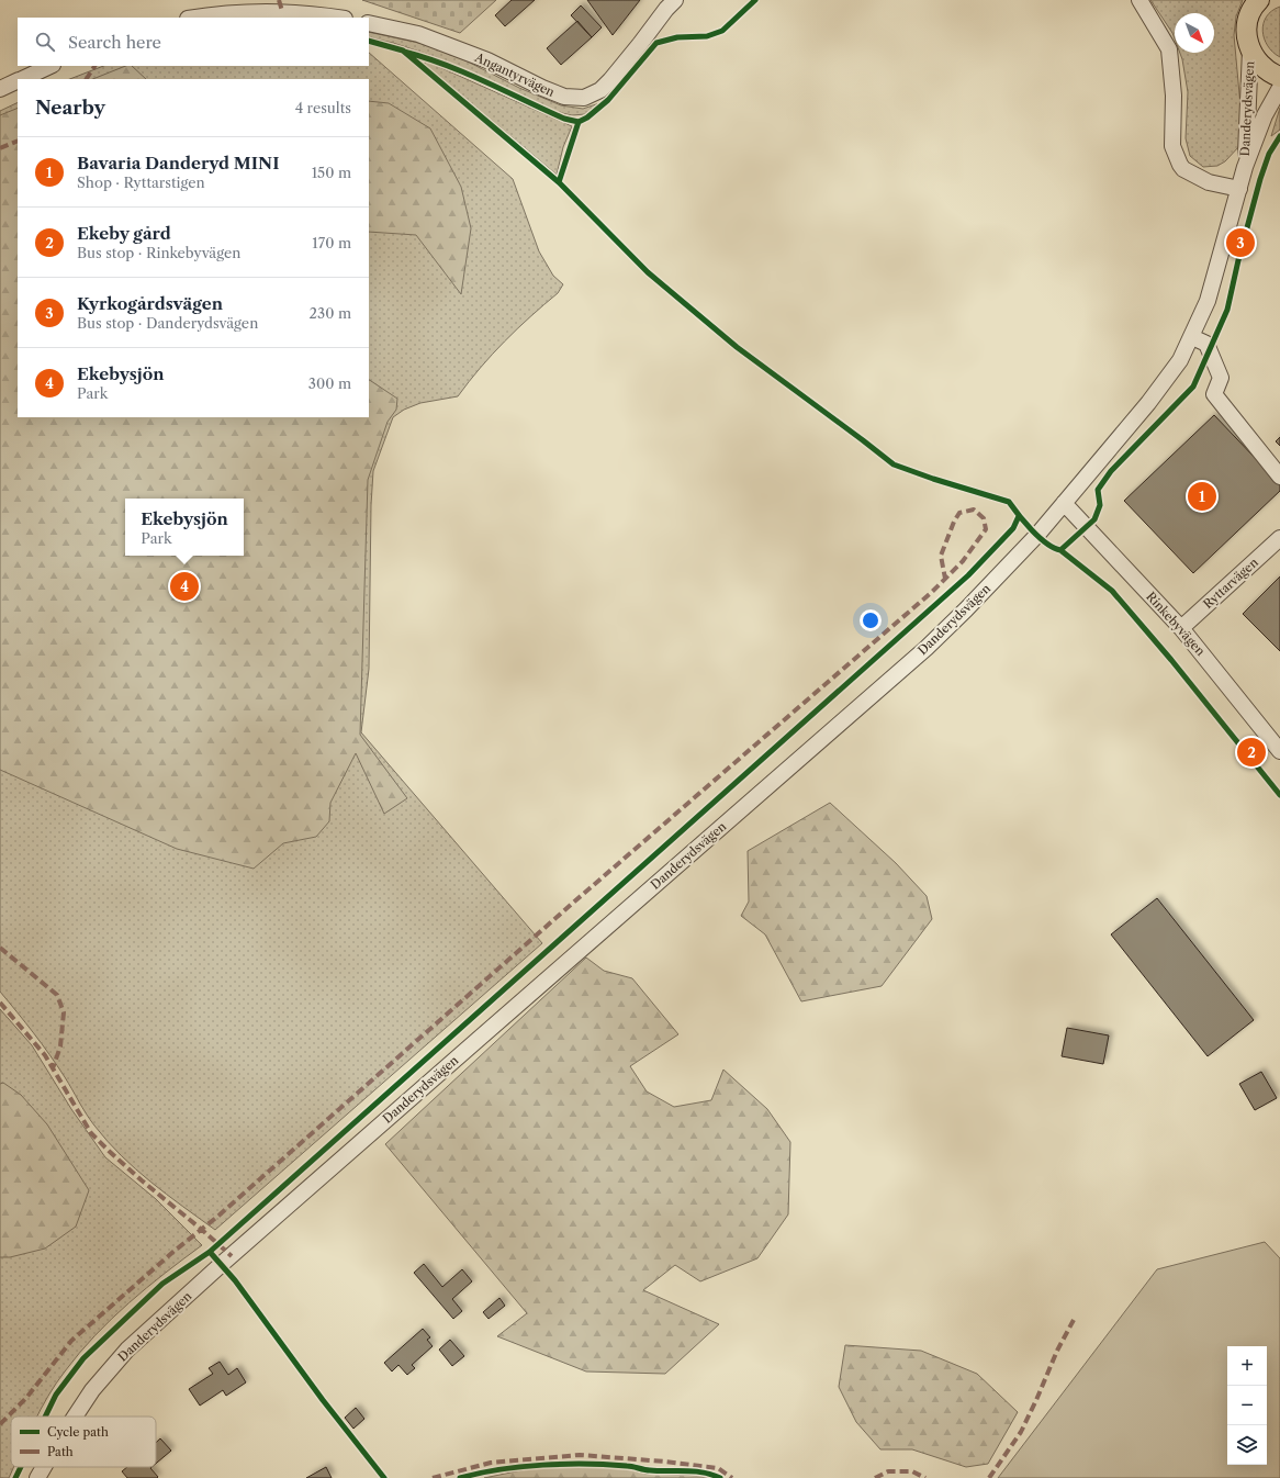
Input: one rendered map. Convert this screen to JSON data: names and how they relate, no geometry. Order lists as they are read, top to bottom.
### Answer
{
  "streets": {
    "street": [
      "Angantyrvägen",
      "Danderydsvägen",
      "Ryttarvägen",
      "Rinkebyvägen"
    ]
  },
  "crossings": [
    ["Danderydsvägen", "Rinkebyvägen"],
    ["Ryttarvägen", "Rinkebyvägen"]
  ],
  "legend": ["Cycle path", "Path"],
  "north": "bottom right",
  "page": {
    "search": "Search here",
    "heading": ["Nearby", "4 results"],
    "list": [
      {
        "mark": "1",
        "name": "Bavaria Danderyd MINI",
        "note": "Shop · Ryttarstigen",
        "value": "150 m"
      },
      {
        "mark": "2",
        "name": "Ekeby gård",
        "note": "Bus stop · Rinkebyvägen",
        "value": "170 m"
      },
      {
        "mark": "3",
        "name": "Kyrkogårdsvägen",
        "note": "Bus stop · Danderydsvägen",
        "value": "230 m"
      },
      {
        "mark": "4",
        "name": "Ekebysjön",
        "note": "Park",
        "value": "300 m"
      }
    ],
    "pins": [
      "3",
      "1",
      "4",
      "2"
    ],
    "popup": ["Ekebysjön", "Park"],
    "map_buttons": ["+", "−"]
  }
}
